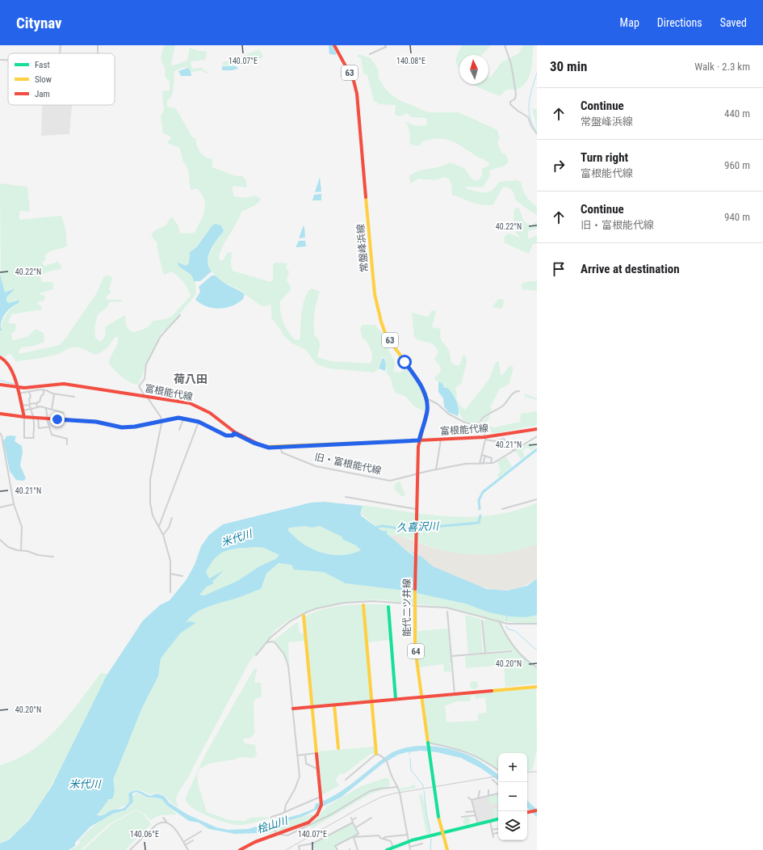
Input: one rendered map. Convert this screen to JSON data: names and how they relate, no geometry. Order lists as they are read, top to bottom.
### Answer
{
  "streets": {
    "main road": [
      "63",
      "常盤峰浜線",
      "富根能代線",
      "能代二ツ井線",
      "64"
    ],
    "street": ["旧・富根能代線"]
  },
  "crossings": [
    ["常盤峰浜線", "富根能代線"],
    ["常盤峰浜線", "能代二ツ井線"],
    ["富根能代線", "旧・富根能代線"],
    ["富根能代線", "能代二ツ井線"],
    ["旧・富根能代線", "能代二ツ井線"]
  ],
  "districts": ["荷八田"],
  "water": ["久喜沢川", "米代川", "桧山川"],
  "legend": ["Fast", "Slow", "Jam"],
  "north": "top",
  "page": {
    "header": "Citynav",
    "nav": ["Map", "Directions", "Saved"],
    "heading": ["30 min", "Walk · 2.3 km"],
    "list": [
      ["Continue", "常盤峰浜線", "440 m"],
      ["Turn right", "富根能代線", "960 m"],
      ["Continue", "旧・富根能代線", "940 m"],
      "Arrive at destination"
    ],
    "map_buttons": ["+", "−"]
  },
  "coordinates": [
    "140.07°E",
    "140.08°E",
    "40.22°N",
    "40.21°N",
    "40.20°N",
    "140.06°E"
  ]
}
